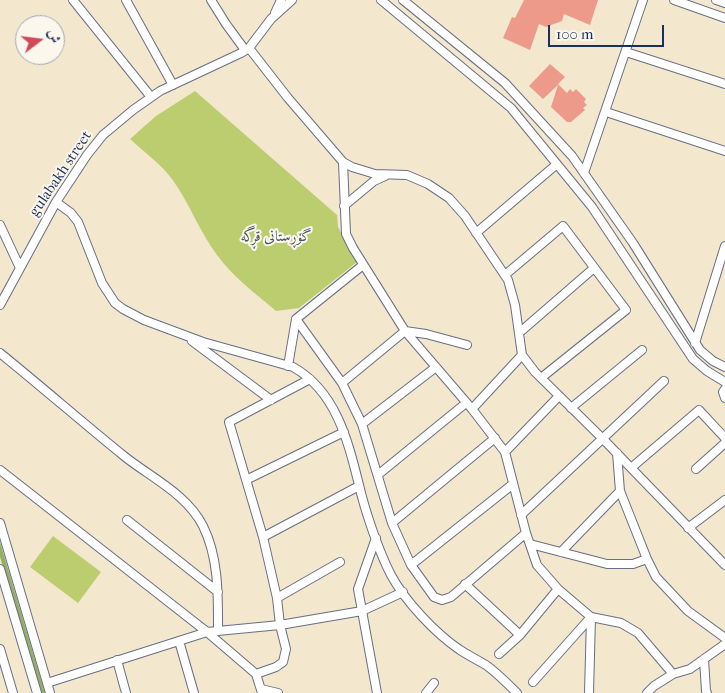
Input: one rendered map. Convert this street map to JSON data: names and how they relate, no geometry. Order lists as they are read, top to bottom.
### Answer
{
  "streets": {
    "street": ["gulabakh street"]
  },
  "parks": ["گۆڕستانی قڕگە"],
  "scale_bar": "100 m",
  "north": "right"
}
